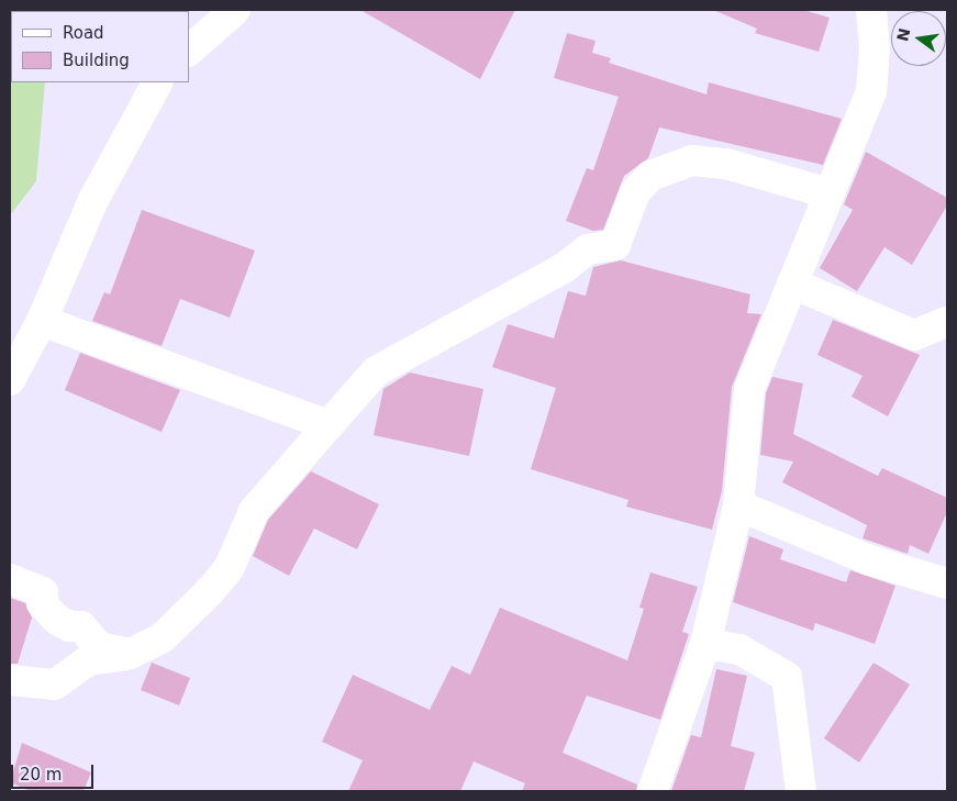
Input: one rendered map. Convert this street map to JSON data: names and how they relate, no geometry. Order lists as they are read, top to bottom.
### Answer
{
  "legend": ["Road", "Building"],
  "scale_bar": "20 m",
  "north": "left"
}
